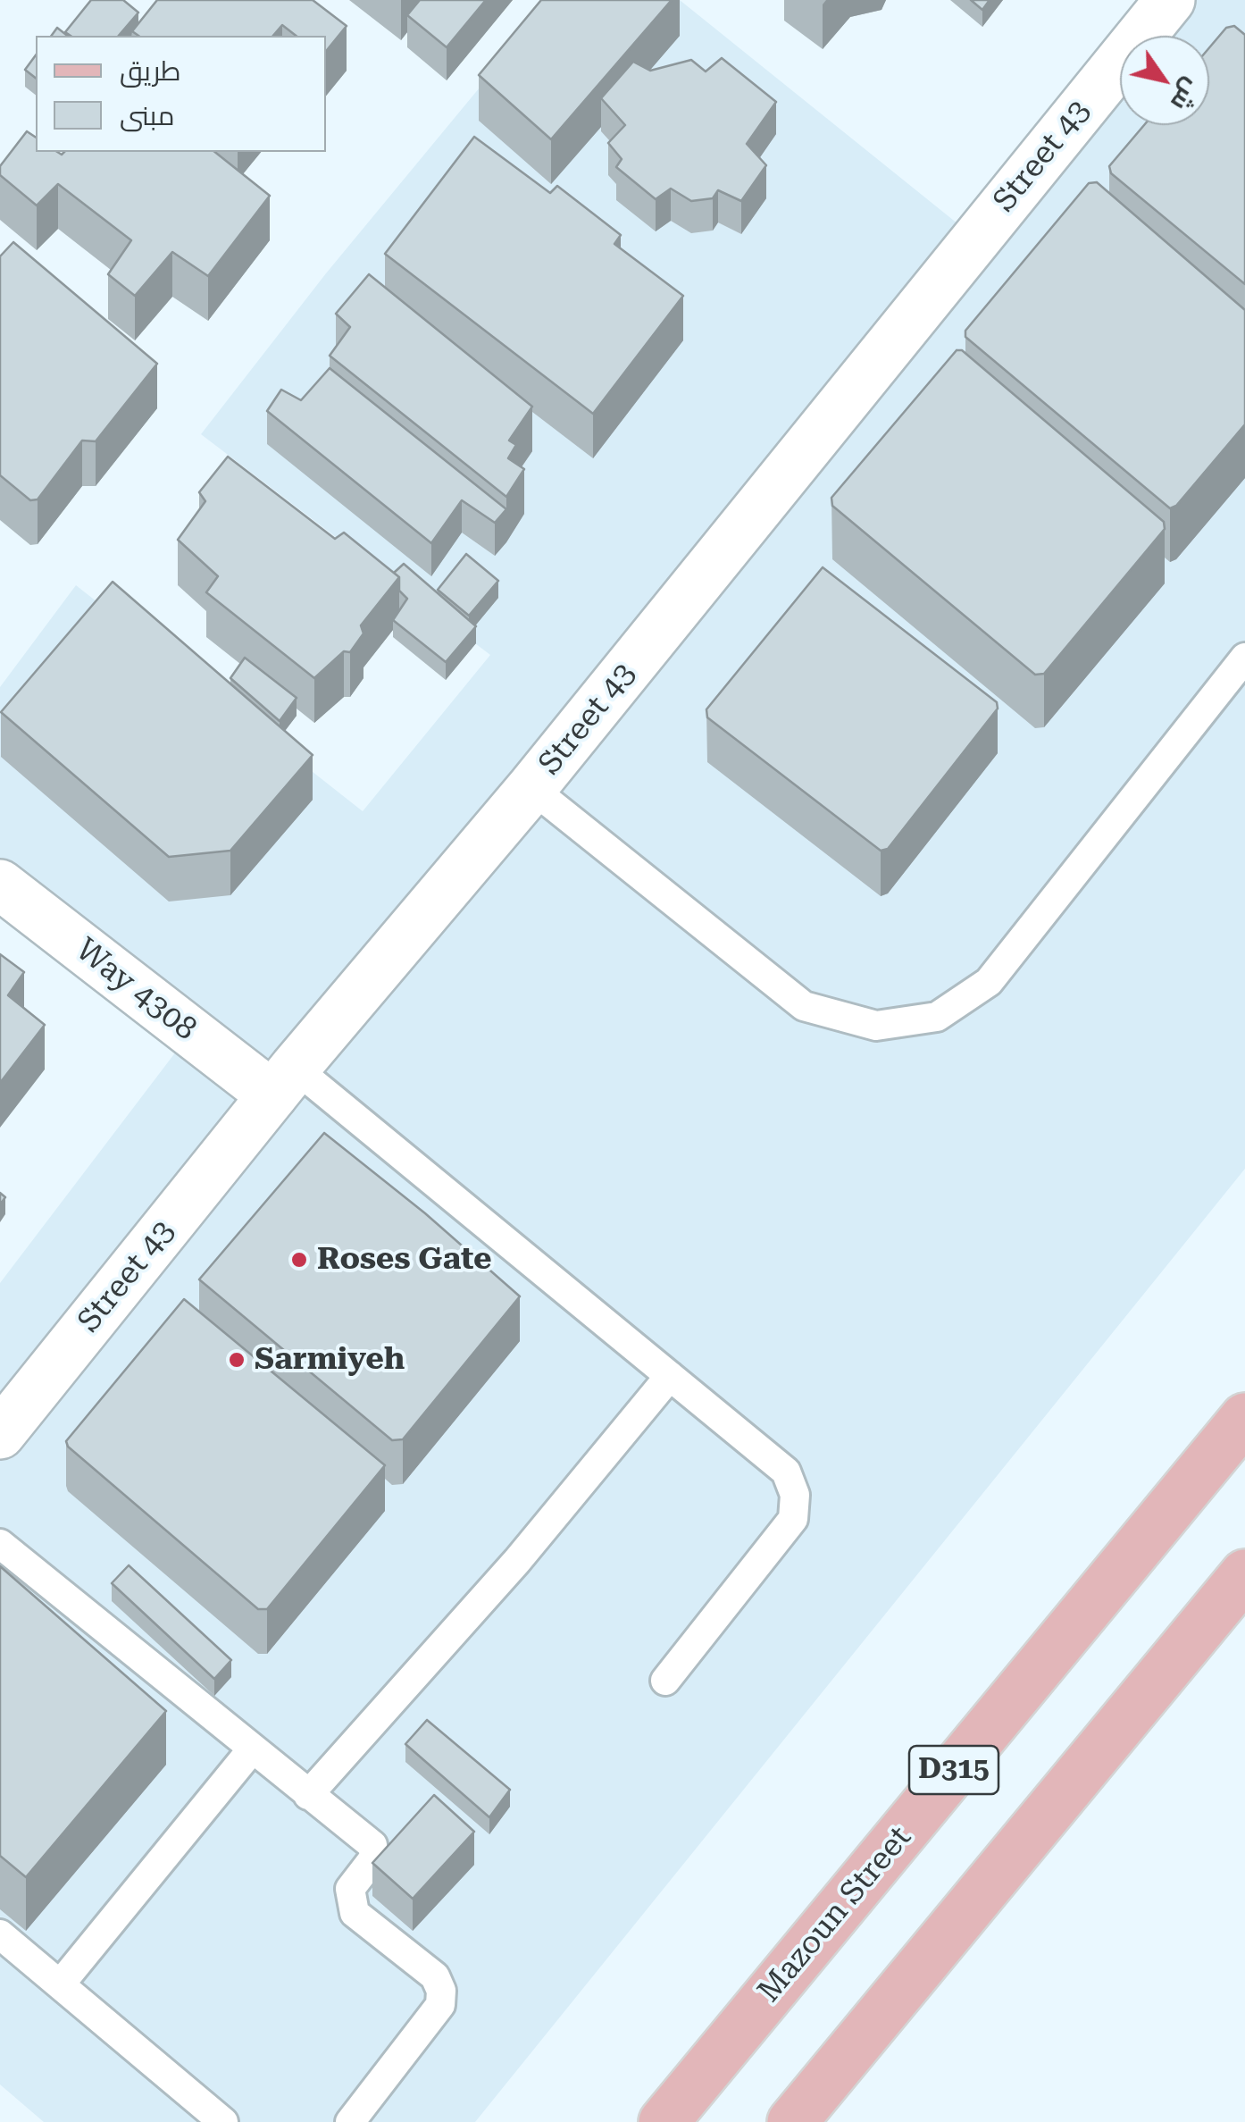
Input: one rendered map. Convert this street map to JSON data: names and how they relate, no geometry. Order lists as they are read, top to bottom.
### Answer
{
  "streets": {
    "main road": ["D315", "Mazoun Street"],
    "street": ["Street 43", "Way 4308"]
  },
  "crossings": [
    ["Street 43", "Way 4308"]
  ],
  "places": ["Roses Gate", "Sarmiyeh"],
  "legend": ["طريق", "مبنى"],
  "north": "bottom right"
}
